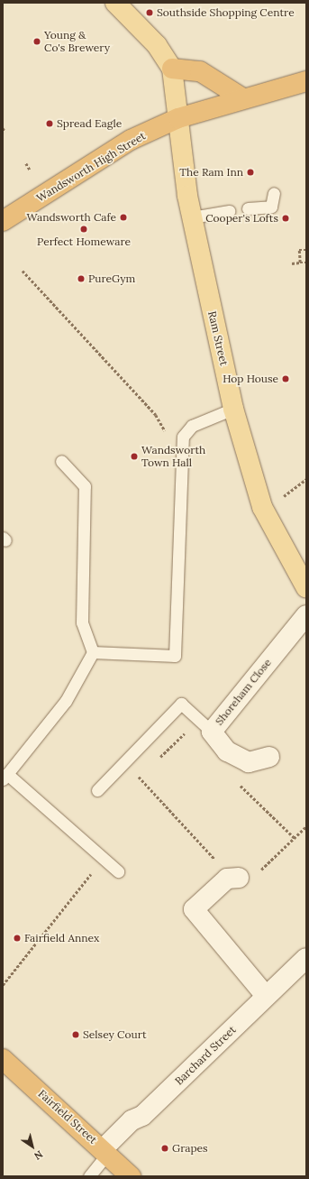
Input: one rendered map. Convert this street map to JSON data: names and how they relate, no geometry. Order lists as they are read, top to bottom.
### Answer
{
  "streets": {
    "highway": ["Wandsworth High Street", "Fairfield Street"],
    "main road": ["Ram Street"],
    "street": ["Shoreham Close", "Barchard Street"]
  },
  "crossings": [
    ["Wandsworth High Street", "Ram Street"],
    ["Barchard Street", "Fairfield Street"]
  ],
  "places": [
    "Southside Shopping Centre",
    "Young & Co's Brewery",
    "Spread Eagle",
    "The Ram Inn",
    "Wandsworth Cafe",
    "Cooper's Lofts",
    "Perfect Homeware",
    "PureGym",
    "Hop House",
    "Wandsworth Town Hall",
    "Fairfield Annex",
    "Selsey Court",
    "Grapes"
  ],
  "north": "bottom right"
}
